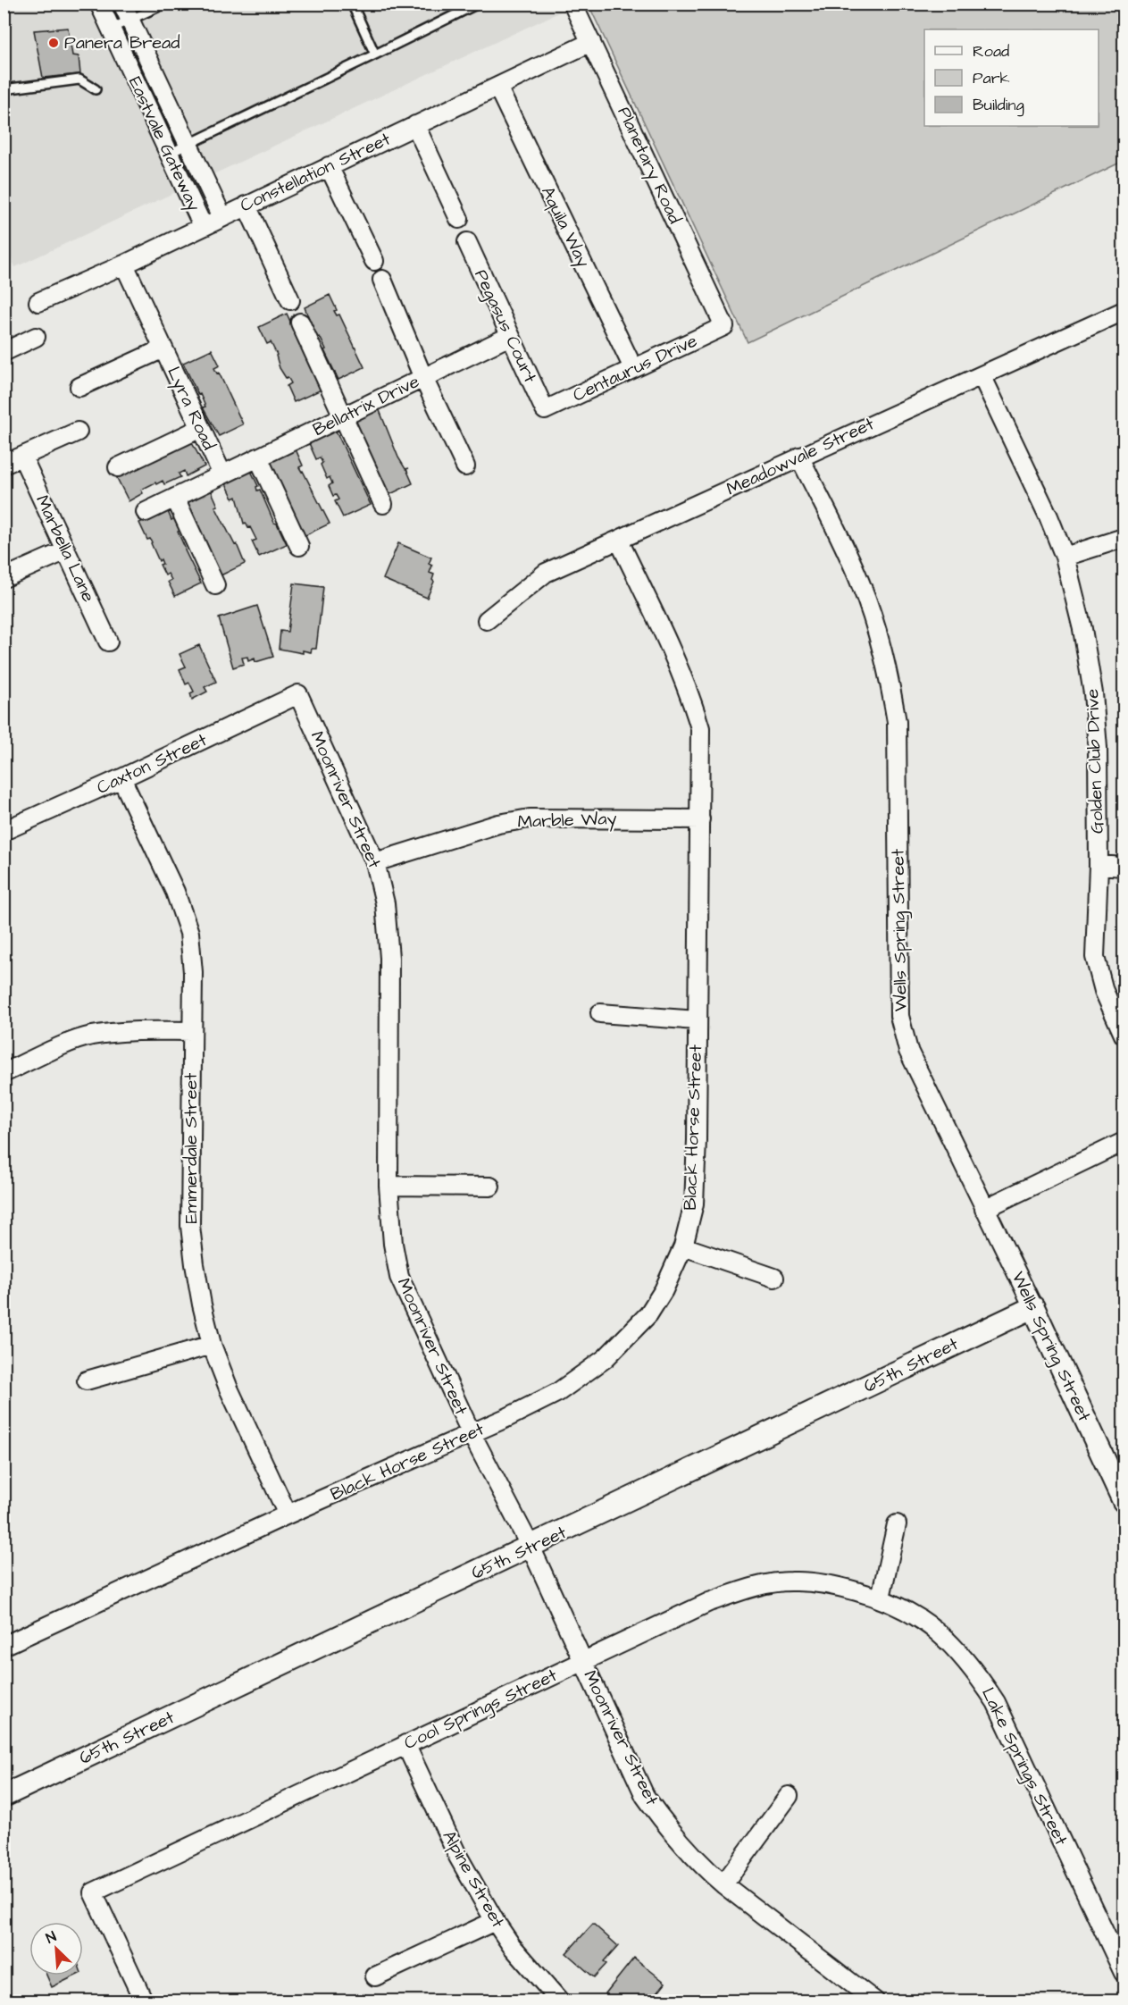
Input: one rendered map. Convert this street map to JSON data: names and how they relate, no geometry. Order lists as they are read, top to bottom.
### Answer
{
  "streets": {
    "street": [
      "Eastvale Gateway",
      "Planetary Road",
      "Constellation Street",
      "Aquila Way",
      "Pegasus Court",
      "Centaurus Drive",
      "Bellatrix Drive",
      "Lyra Road",
      "Meadowvale Street",
      "Marbella Lane",
      "Golden Club Drive",
      "Caxton Street",
      "Moonriver Street",
      "Marble Way",
      "Wells Spring Street",
      "Black Horse Street",
      "Emmerdale Street",
      "65th Street",
      "Cool Springs Street",
      "Lake Springs Street",
      "Alpine Street"
    ]
  },
  "crossings": [
    ["Eastvale Gateway", "Constellation Street"],
    ["Planetary Road", "Constellation Street"],
    ["Planetary Road", "Centaurus Drive"],
    ["Constellation Street", "Aquila Way"],
    ["Constellation Street", "Lyra Road"],
    ["Aquila Way", "Centaurus Drive"],
    ["Pegasus Court", "Centaurus Drive"],
    ["Pegasus Court", "Bellatrix Drive"],
    ["Bellatrix Drive", "Lyra Road"],
    ["Meadowvale Street", "Golden Club Drive"],
    ["Meadowvale Street", "Wells Spring Street"],
    ["Meadowvale Street", "Black Horse Street"],
    ["Caxton Street", "Moonriver Street"],
    ["Caxton Street", "Emmerdale Street"],
    ["Moonriver Street", "Marble Way"],
    ["Moonriver Street", "Black Horse Street"],
    ["Moonriver Street", "65th Street"],
    ["Moonriver Street", "Cool Springs Street"],
    ["Marble Way", "Black Horse Street"],
    ["Wells Spring Street", "65th Street"],
    ["Black Horse Street", "Emmerdale Street"],
    ["Cool Springs Street", "Lake Springs Street"],
    ["Cool Springs Street", "Alpine Street"]
  ],
  "places": ["Panera Bread"],
  "legend": ["Road", "Park", "Building"],
  "north": "top left"
}
